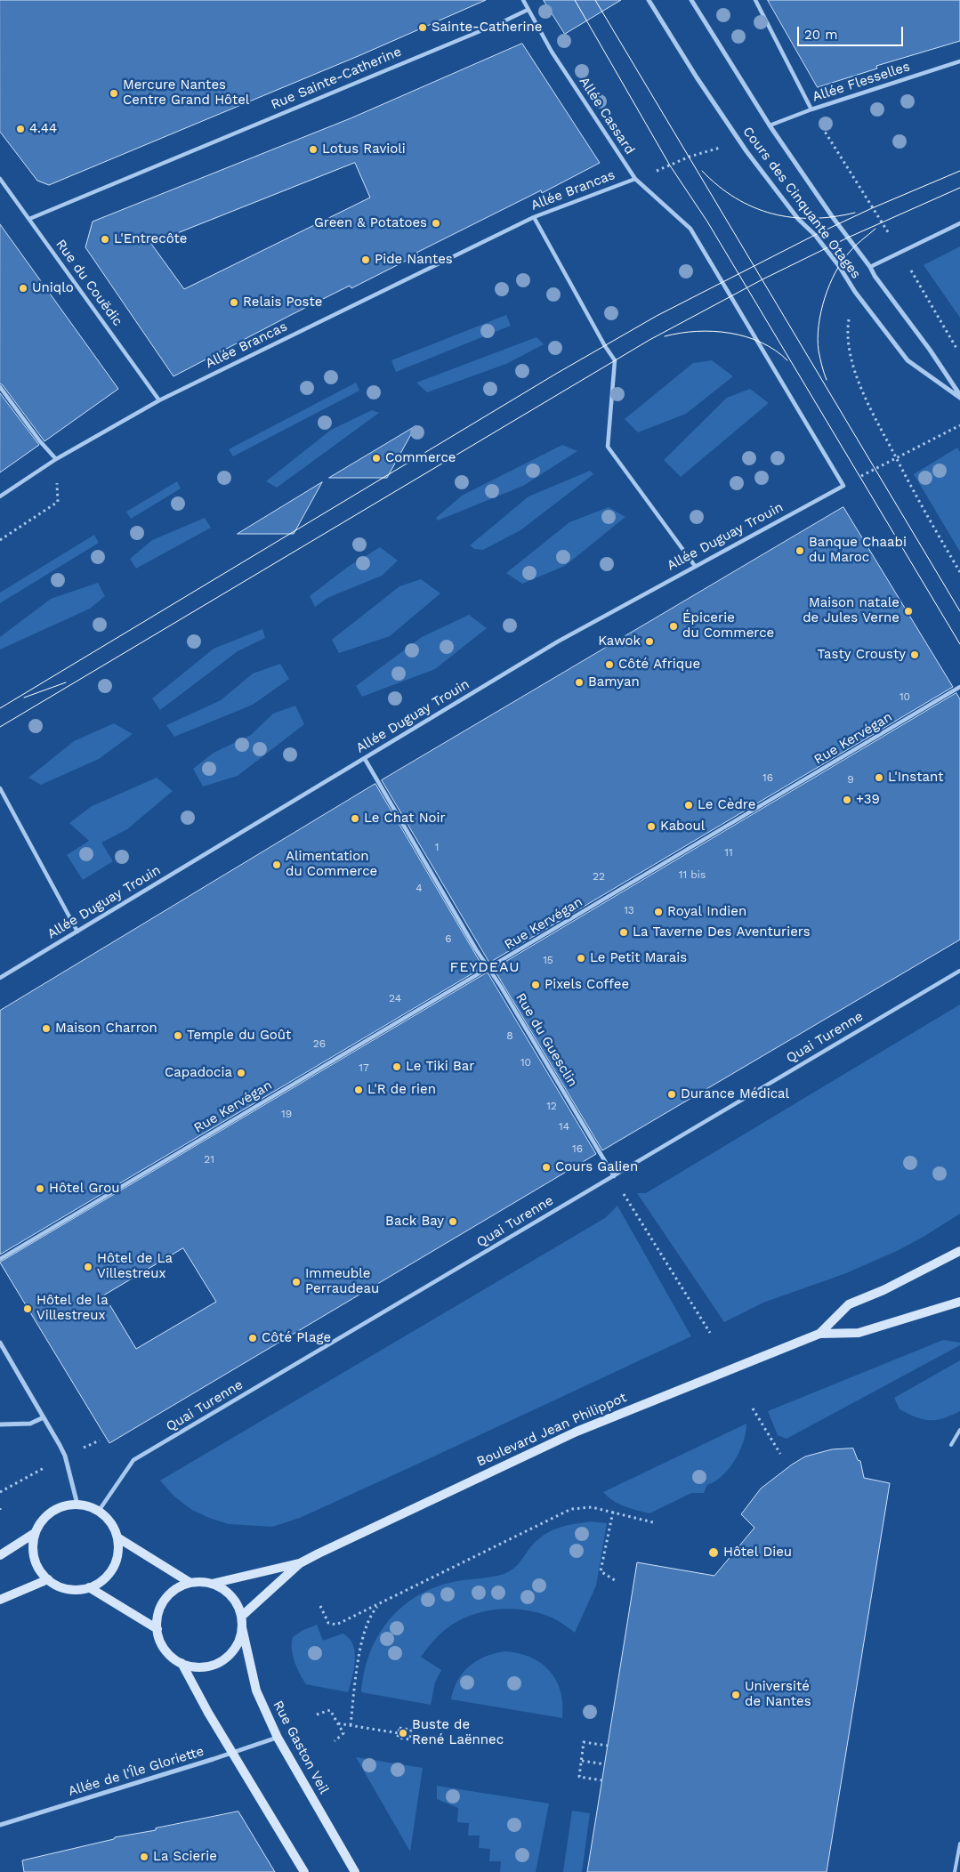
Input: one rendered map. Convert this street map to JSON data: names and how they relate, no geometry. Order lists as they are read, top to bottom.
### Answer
{
  "streets": {
    "main road": ["Boulevard Jean Philippot", "Rue Gaston Veil"],
    "street": [
      "Rue Sainte-Catherine",
      "Allée Flesselles",
      "Allée Cassard",
      "Allée Brancas",
      "Cours des Cinquante Otages",
      "Rue du Couëdic",
      "Allée Duguay Trouin",
      "Rue Kervégan",
      "Quai Turenne",
      "Rue du Guesclin",
      "Allée de l'Île Gloriette"
    ]
  },
  "crossings": [
    ["Rue Sainte-Catherine", "Allée Cassard"],
    ["Rue Sainte-Catherine", "Rue du Couëdic"],
    ["Allée Flesselles", "Cours des Cinquante Otages"],
    ["Allée Cassard", "Allée Brancas"],
    ["Allée Cassard", "Allée Duguay Trouin"],
    ["Allée Brancas", "Rue du Couëdic"],
    ["Allée Duguay Trouin", "Rue du Guesclin"],
    ["Rue Kervégan", "Rue du Guesclin"],
    ["Quai Turenne", "Rue du Guesclin"],
    ["Boulevard Jean Philippot", "Rue Gaston Veil"],
    ["Rue Gaston Veil", "Allée de l'Île Gloriette"]
  ],
  "districts": ["FEYDEAU"],
  "places": [
    "Sainte-Catherine",
    "Mercure Nantes Centre Grand Hôtel",
    "4.44",
    "Lotus Ravioli",
    "Green & Potatoes",
    "L'Entrecôte",
    "Pide Nantes",
    "Uniqlo",
    "Relais Poste",
    "Commerce",
    "Banque Chaabi du Maroc",
    "Maison natale de Jules Verne",
    "Épicerie du Commerce",
    "Kawok",
    "Tasty Crousty",
    "Côté Afrique",
    "Bamyan",
    "L'Instant",
    "+39",
    "Le Cèdre",
    "Le Chat Noir",
    "Kaboul",
    "Alimentation du Commerce",
    "Royal Indien",
    "La Taverne Des Aventuriers",
    "Le Petit Marais",
    "Pixels Coffee",
    "Maison Charron",
    "Temple du Goût",
    "Le Tiki Bar",
    "Capadocia",
    "L'R de rien",
    "Durance Médical",
    "Cours Galien",
    "Hôtel Grou",
    "Back Bay",
    "Hôtel de La Villestreux",
    "Immeuble Perraudeau",
    "Hôtel de la Villestreux",
    "Côté Plage",
    "Hôtel Dieu",
    "Université de Nantes",
    "Buste de René Laënnec",
    "La Scierie"
  ],
  "house_numbers": [
    "10",
    "16",
    "9",
    "1",
    "11",
    "11 bis",
    "22",
    "4",
    "13",
    "6",
    "15",
    "24",
    "8",
    "26",
    "10",
    "17",
    "12",
    "19",
    "14",
    "16",
    "21"
  ],
  "scale_bar": "20 m"
}
